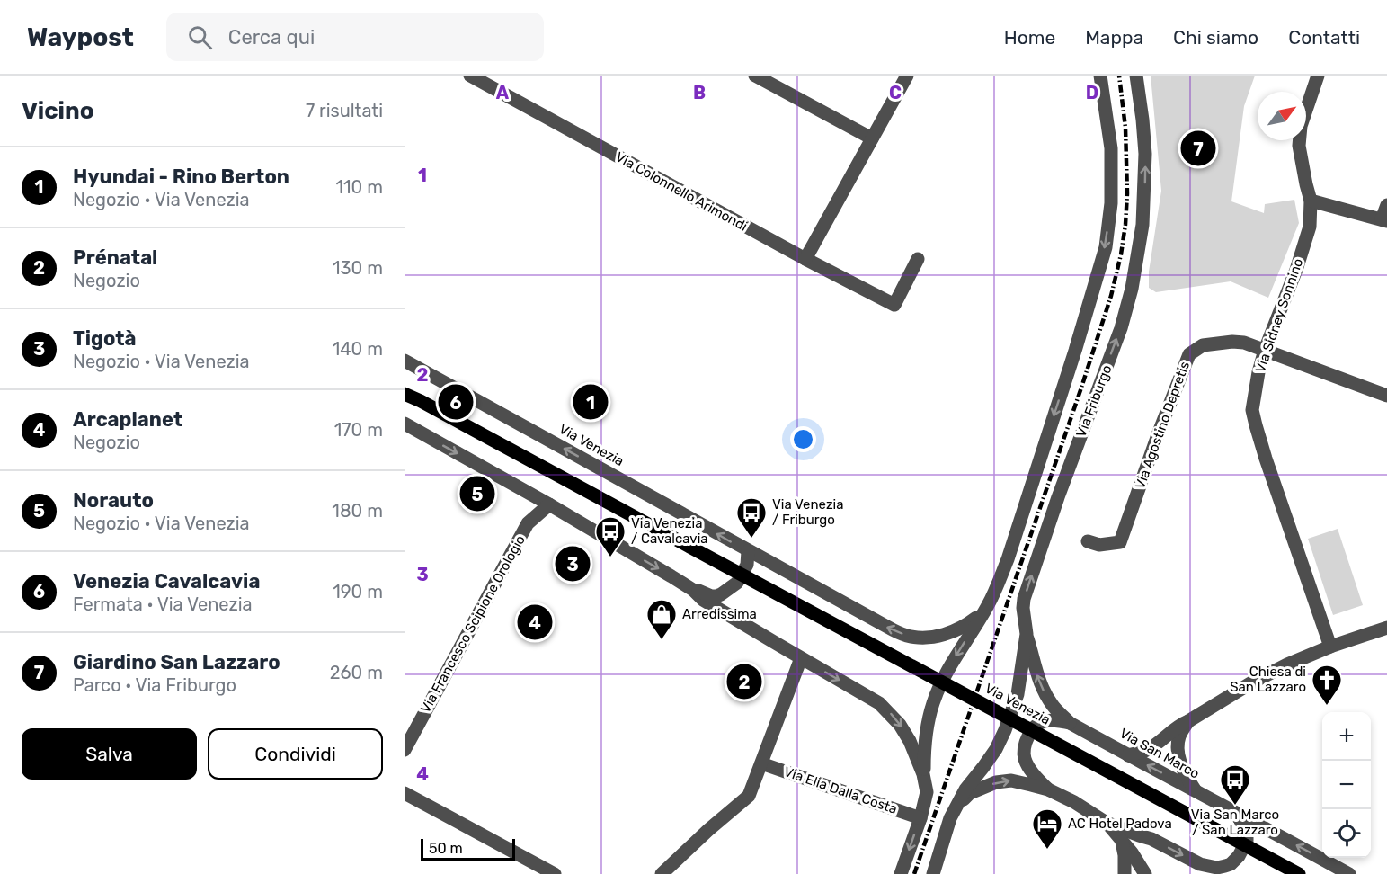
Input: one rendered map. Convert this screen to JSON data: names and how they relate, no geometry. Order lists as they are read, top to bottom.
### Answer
{
  "streets": {
    "main road": ["Via Venezia"],
    "street": [
      "Via Colonnello Arimondi",
      "Via Sidney Sonnino",
      "Via Friburgo",
      "Via Agostino Depretis",
      "Via Francesco Scipione Orologio",
      "Via San Marco",
      "Via Elia Dalla Costa"
    ]
  },
  "crossings": [
    ["Via Sidney Sonnino", "Via Agostino Depretis"],
    ["Via Friburgo", "Via San Marco"]
  ],
  "places": {
    "bus stop": ["Via Venezia / Friburgo", "Via Venezia / Cavalcavia", "Via San Marco / San Lazzaro"],
    "shop": ["Arredissima"],
    "church": ["Chiesa di San Lazzaro"],
    "hotel": ["AC Hotel Padova"]
  },
  "scale_bar": "50 m",
  "north": "top right",
  "page": {
    "header": "Waypost",
    "search": "Cerca qui",
    "nav": [
      "Home",
      "Mappa",
      "Chi siamo",
      "Contatti"
    ],
    "heading": ["Vicino", "7 risultati"],
    "pins": [
      "7",
      "1",
      "6",
      "5",
      "3",
      "4",
      "2"
    ],
    "list": [
      {
        "mark": "1",
        "name": "Hyundai - Rino Berton",
        "note": "Negozio · Via Venezia",
        "value": "110 m"
      },
      {
        "mark": "2",
        "name": "Prénatal",
        "note": "Negozio",
        "value": "130 m"
      },
      {
        "mark": "3",
        "name": "Tigotà",
        "note": "Negozio · Via Venezia",
        "value": "140 m"
      },
      {
        "mark": "4",
        "name": "Arcaplanet",
        "note": "Negozio",
        "value": "170 m"
      },
      {
        "mark": "5",
        "name": "Norauto",
        "note": "Negozio · Via Venezia",
        "value": "180 m"
      },
      {
        "mark": "6",
        "name": "Venezia Cavalcavia",
        "note": "Fermata · Via Venezia",
        "value": "190 m"
      },
      {
        "mark": "7",
        "name": "Giardino San Lazzaro",
        "note": "Parco · Via Friburgo",
        "value": "260 m"
      }
    ],
    "buttons": ["Salva", "Condividi"],
    "map_buttons": ["+", "−"],
    "scale": "50 m"
  },
  "grid": {
    "columns": [
      "A",
      "B",
      "C",
      "D"
    ],
    "rows": [
      "1",
      "2",
      "3",
      "4"
    ]
  }
}
